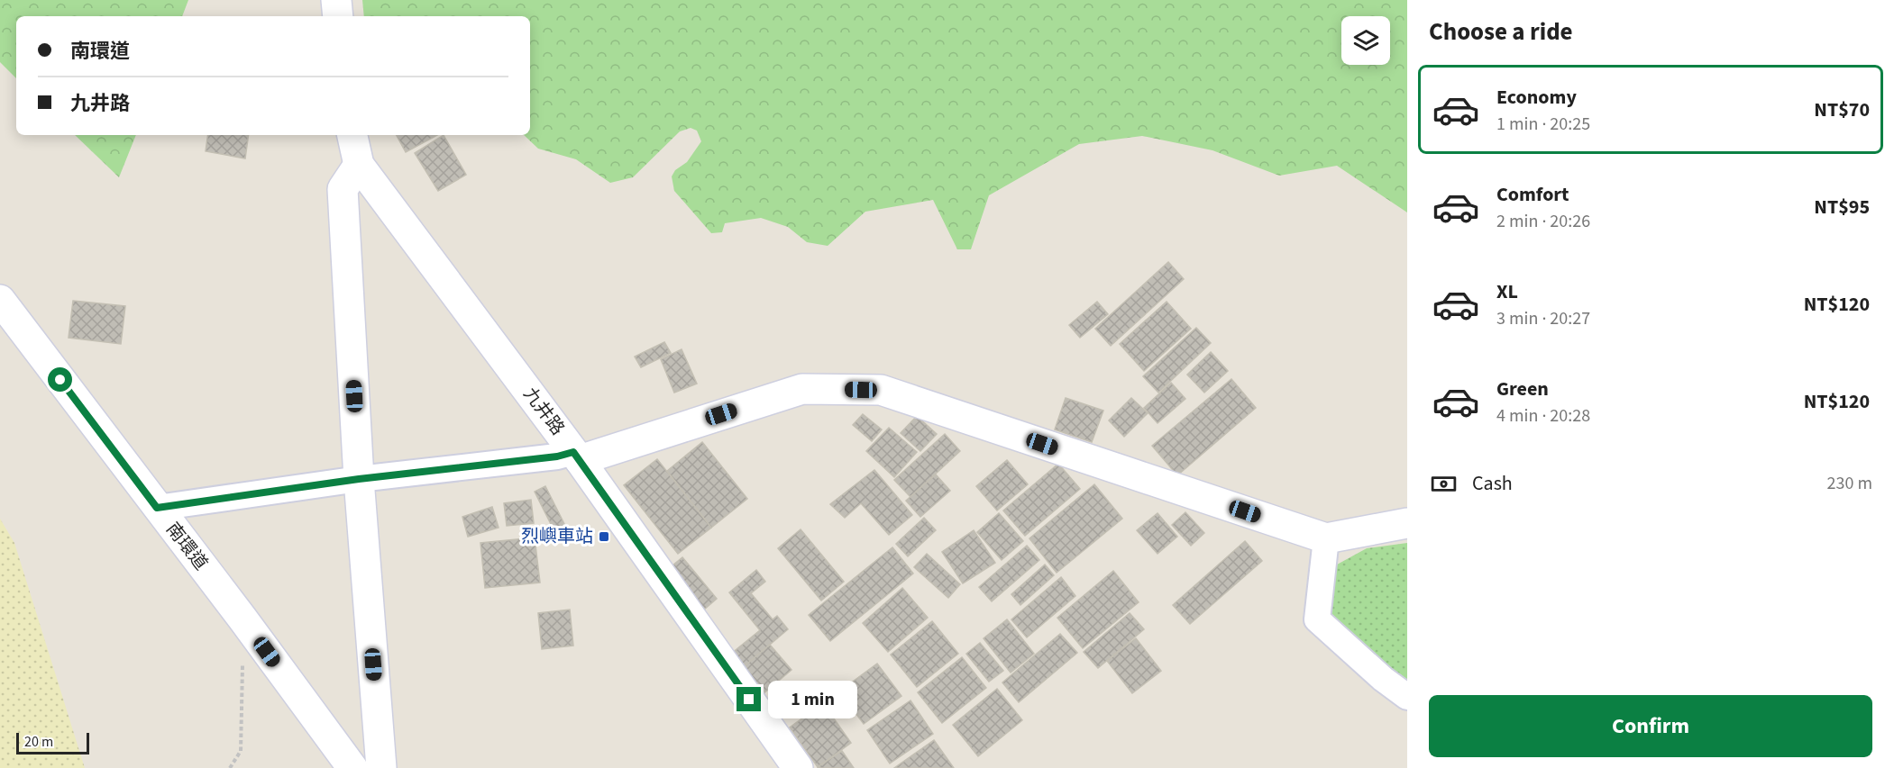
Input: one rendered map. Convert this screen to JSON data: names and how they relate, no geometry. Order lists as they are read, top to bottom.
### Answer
{
  "streets": {
    "street": ["九井路", "南環道"]
  },
  "places": {
    "transit": ["烈嶼車站"]
  },
  "scale_bar": "20 m",
  "page": {
    "heading": "Choose a ride",
    "banner": ["南環道", "九井路"],
    "list": [
      {
        "name": "Economy",
        "note": "1 min · 20:25",
        "value": "NT$70"
      },
      {
        "name": "Comfort",
        "note": "2 min · 20:26",
        "value": "NT$95"
      },
      {
        "name": "XL",
        "note": "3 min · 20:27",
        "value": "NT$120"
      },
      {
        "name": "Green",
        "note": "4 min · 20:28",
        "value": "NT$120"
      }
    ],
    "pay": ["Cash", "230 m"],
    "bubble": "1 min",
    "buttons": "Confirm",
    "scale": "20 m"
  }
}
